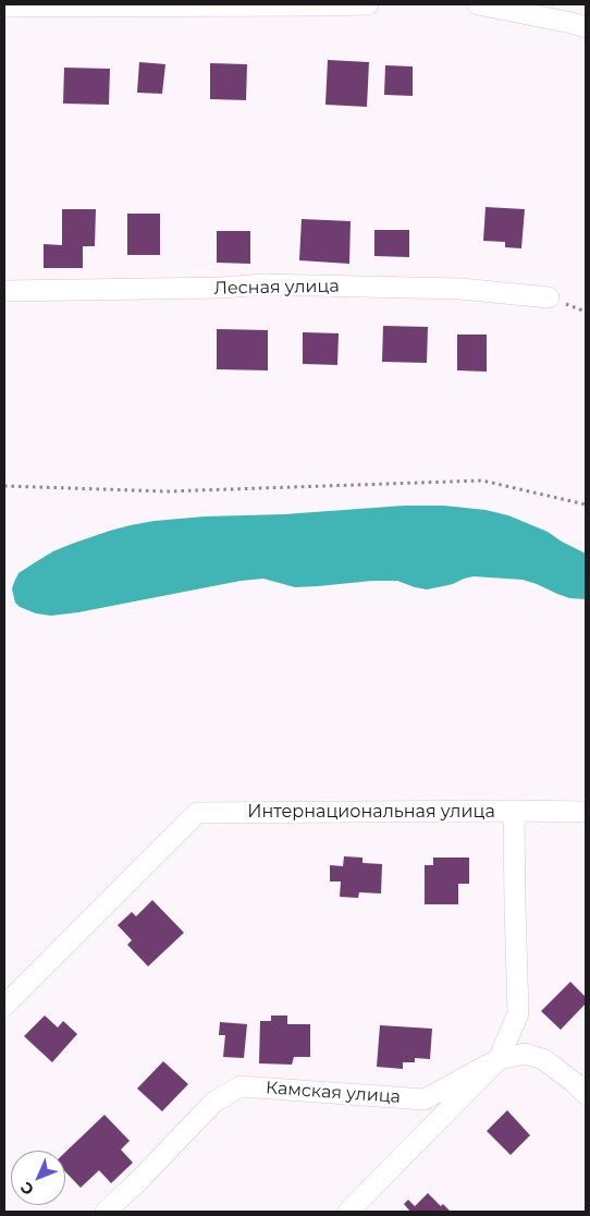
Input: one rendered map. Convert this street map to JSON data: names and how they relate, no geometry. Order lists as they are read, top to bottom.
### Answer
{
  "streets": {
    "street": ["Лесная улица", "Интернациональная улица", "Камская улица"]
  },
  "crossings": [
    ["Интернациональная улица", "Камская улица"]
  ],
  "north": "bottom left"
}
